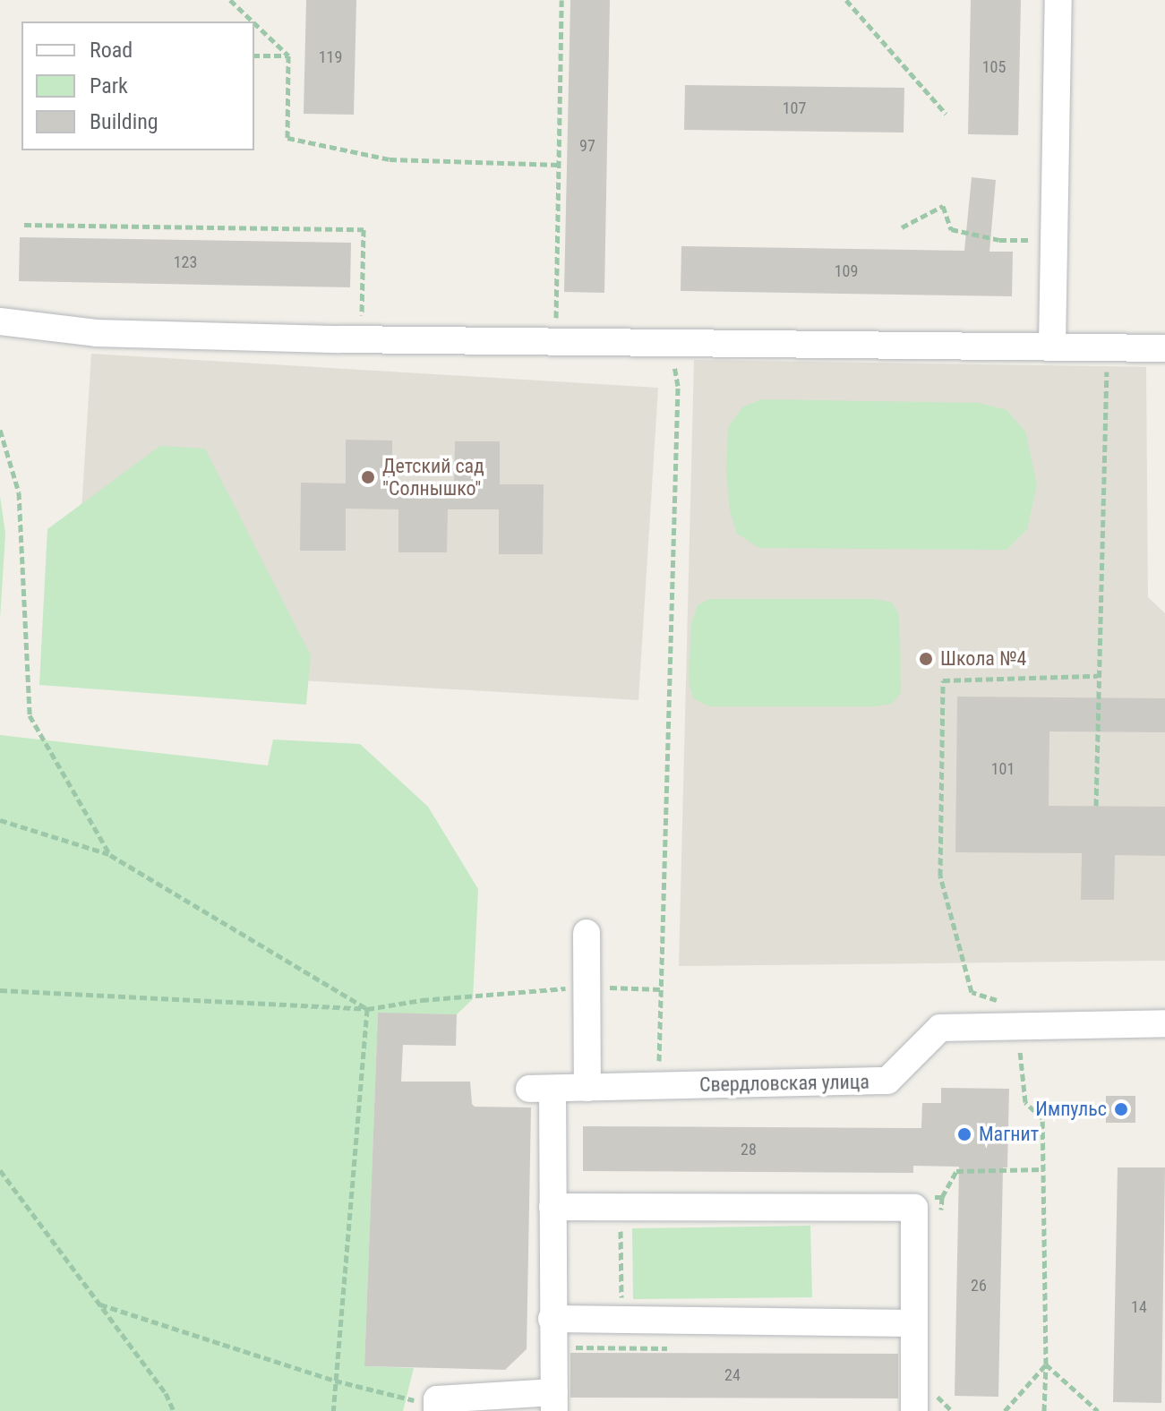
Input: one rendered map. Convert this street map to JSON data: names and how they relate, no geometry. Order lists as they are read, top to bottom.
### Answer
{
  "streets": {
    "street": ["Свердловская улица"]
  },
  "places": [
    "Детский сад \"Солнышко\"",
    "Школа №4",
    "Импульс",
    "Магнит"
  ],
  "house_numbers": [
    "119",
    "105",
    "107",
    "97",
    "123",
    "109",
    "101",
    "28",
    "26",
    "14",
    "24"
  ],
  "legend": ["Road", "Park", "Building"]
}
